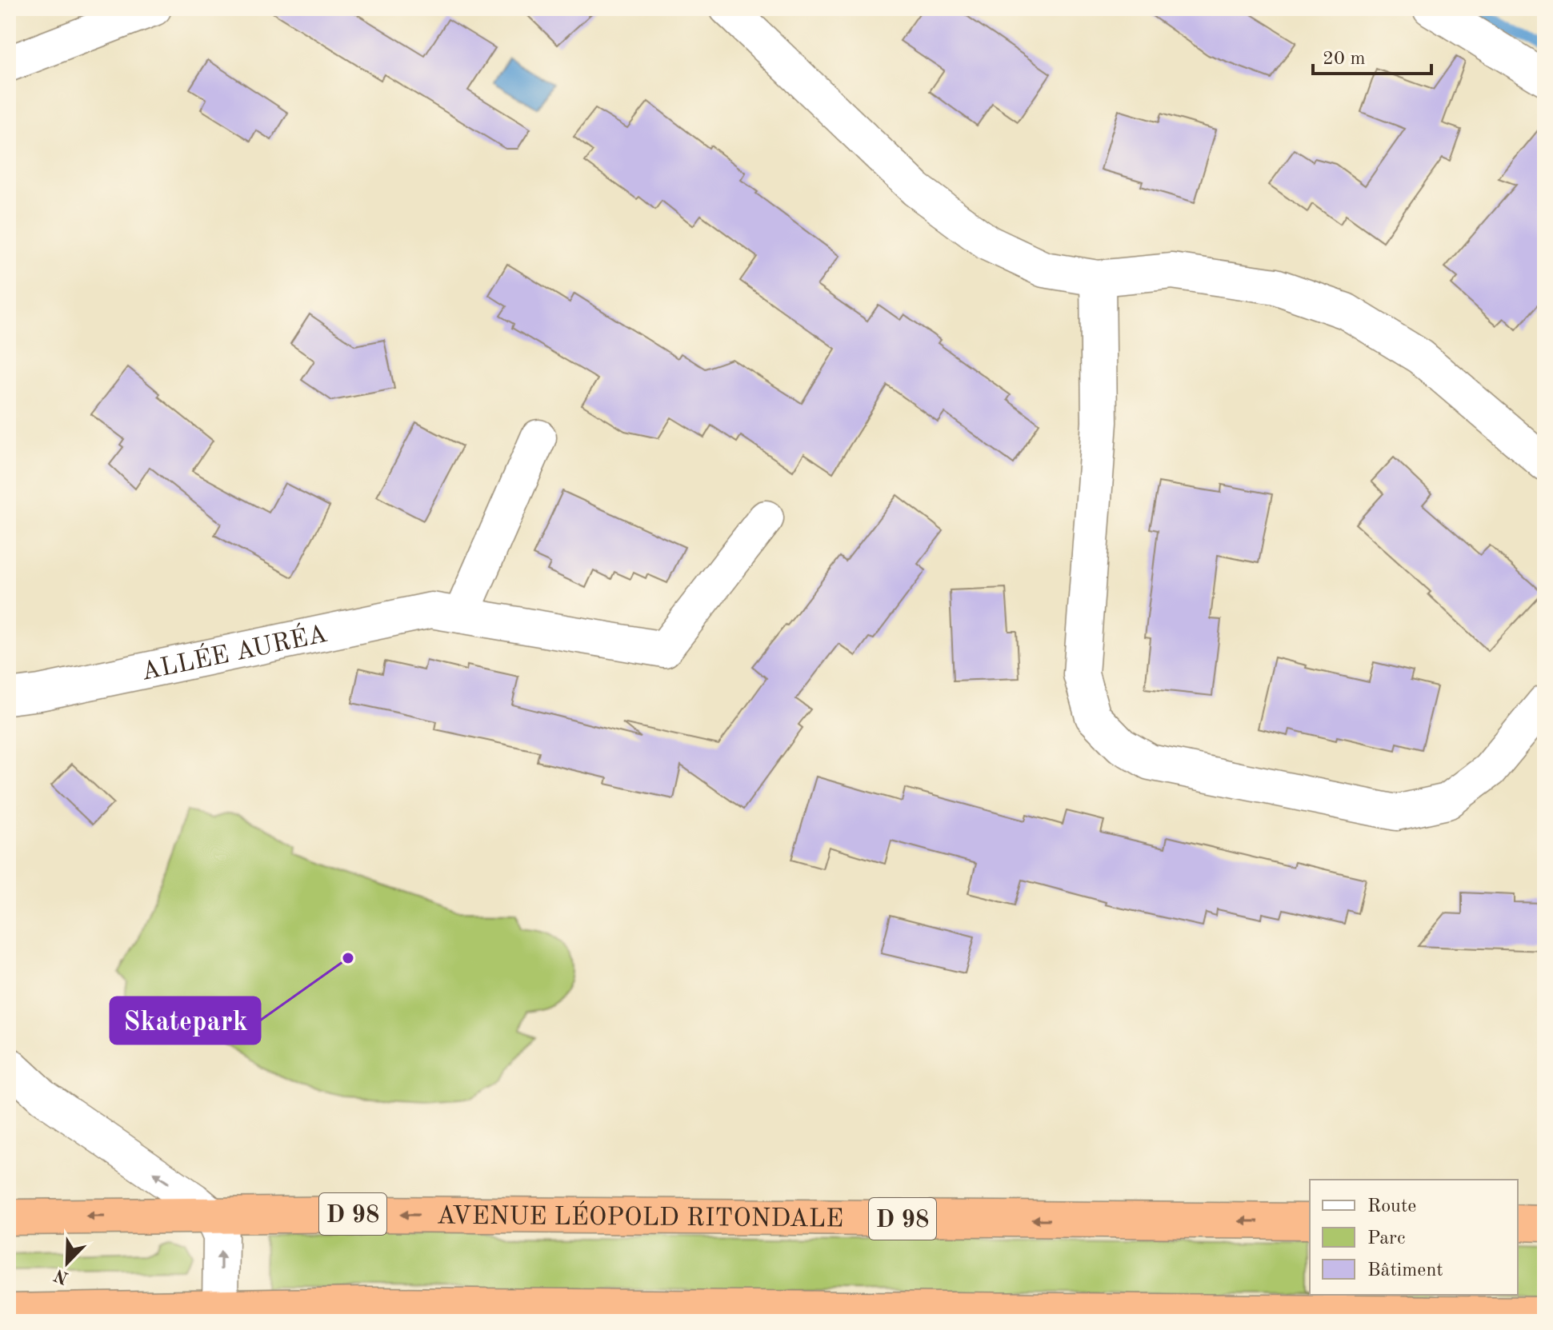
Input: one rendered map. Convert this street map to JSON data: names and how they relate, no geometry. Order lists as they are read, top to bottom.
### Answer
{
  "streets": {
    "highway": ["D 98", "AVENUE LÉOPOLD RITONDALE"],
    "street": ["ALLÉE AURÉA"]
  },
  "places": ["Skatepark"],
  "legend": ["Route", "Parc", "Bâtiment"],
  "scale_bar": "20 m",
  "north": "bottom left"
}
